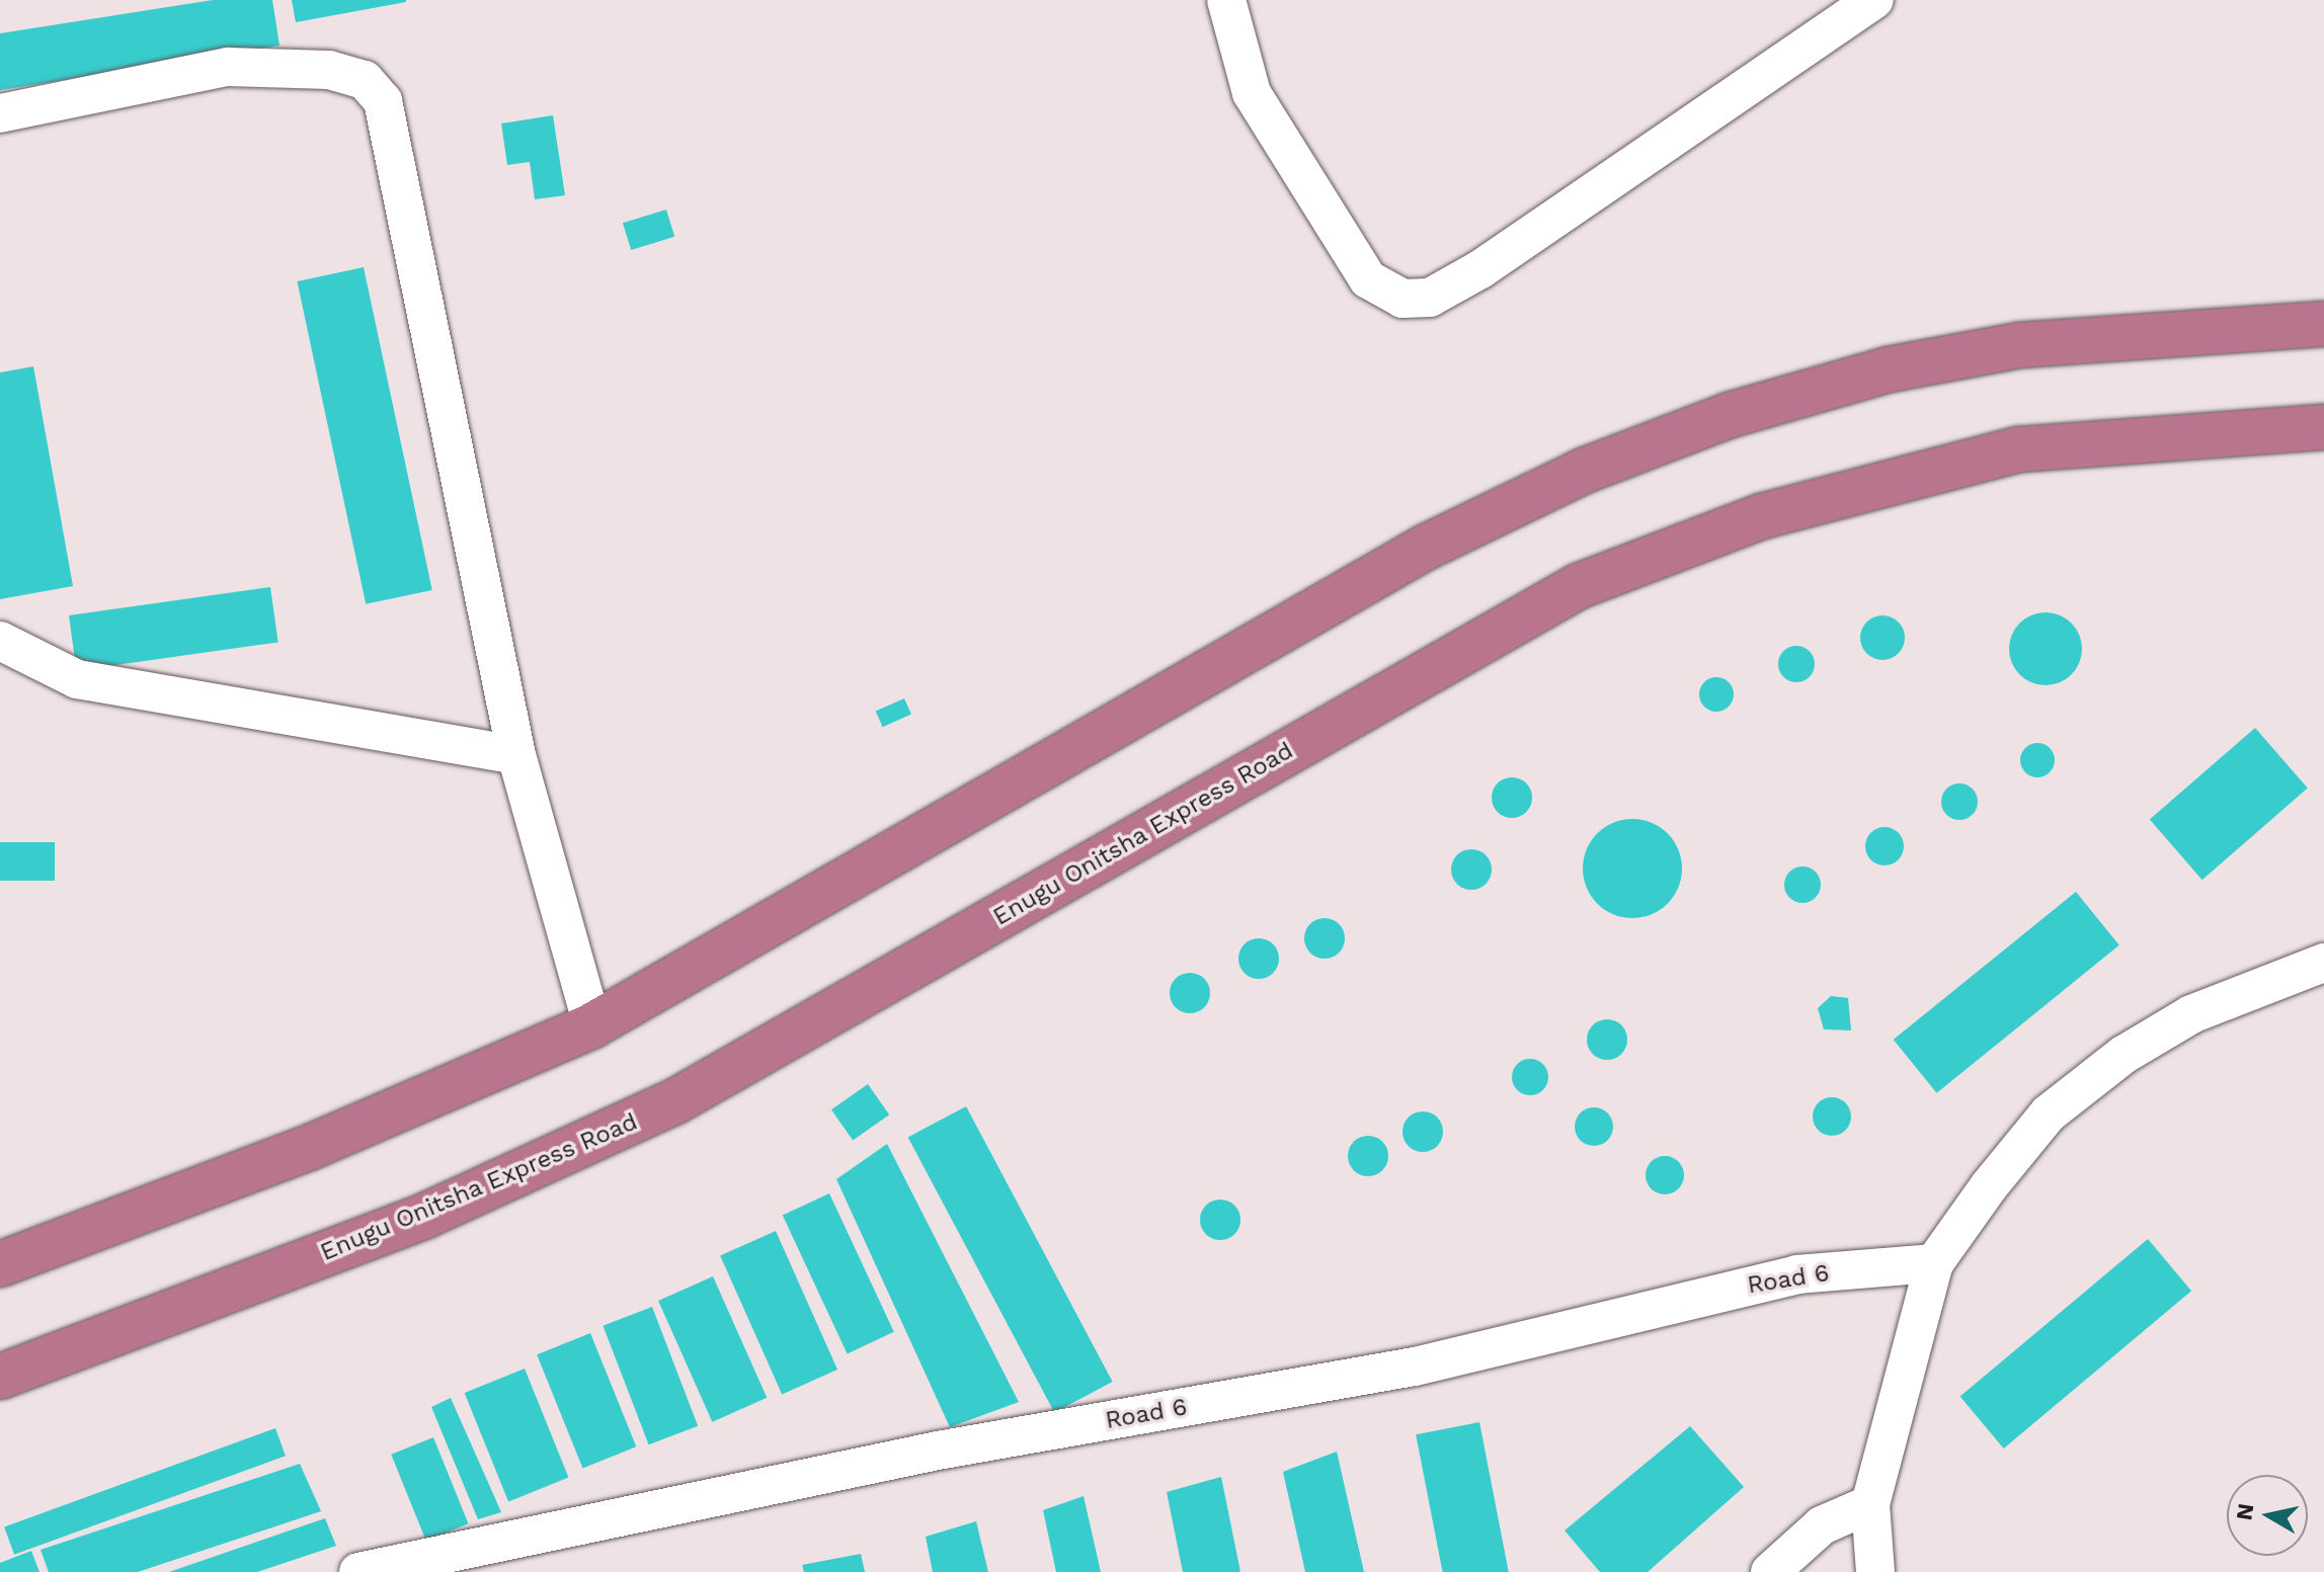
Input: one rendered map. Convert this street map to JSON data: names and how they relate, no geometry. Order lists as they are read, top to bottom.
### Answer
{
  "streets": {
    "highway": ["Enugu Onitsha Express Road"],
    "street": ["Road 6"]
  },
  "north": "left"
}
